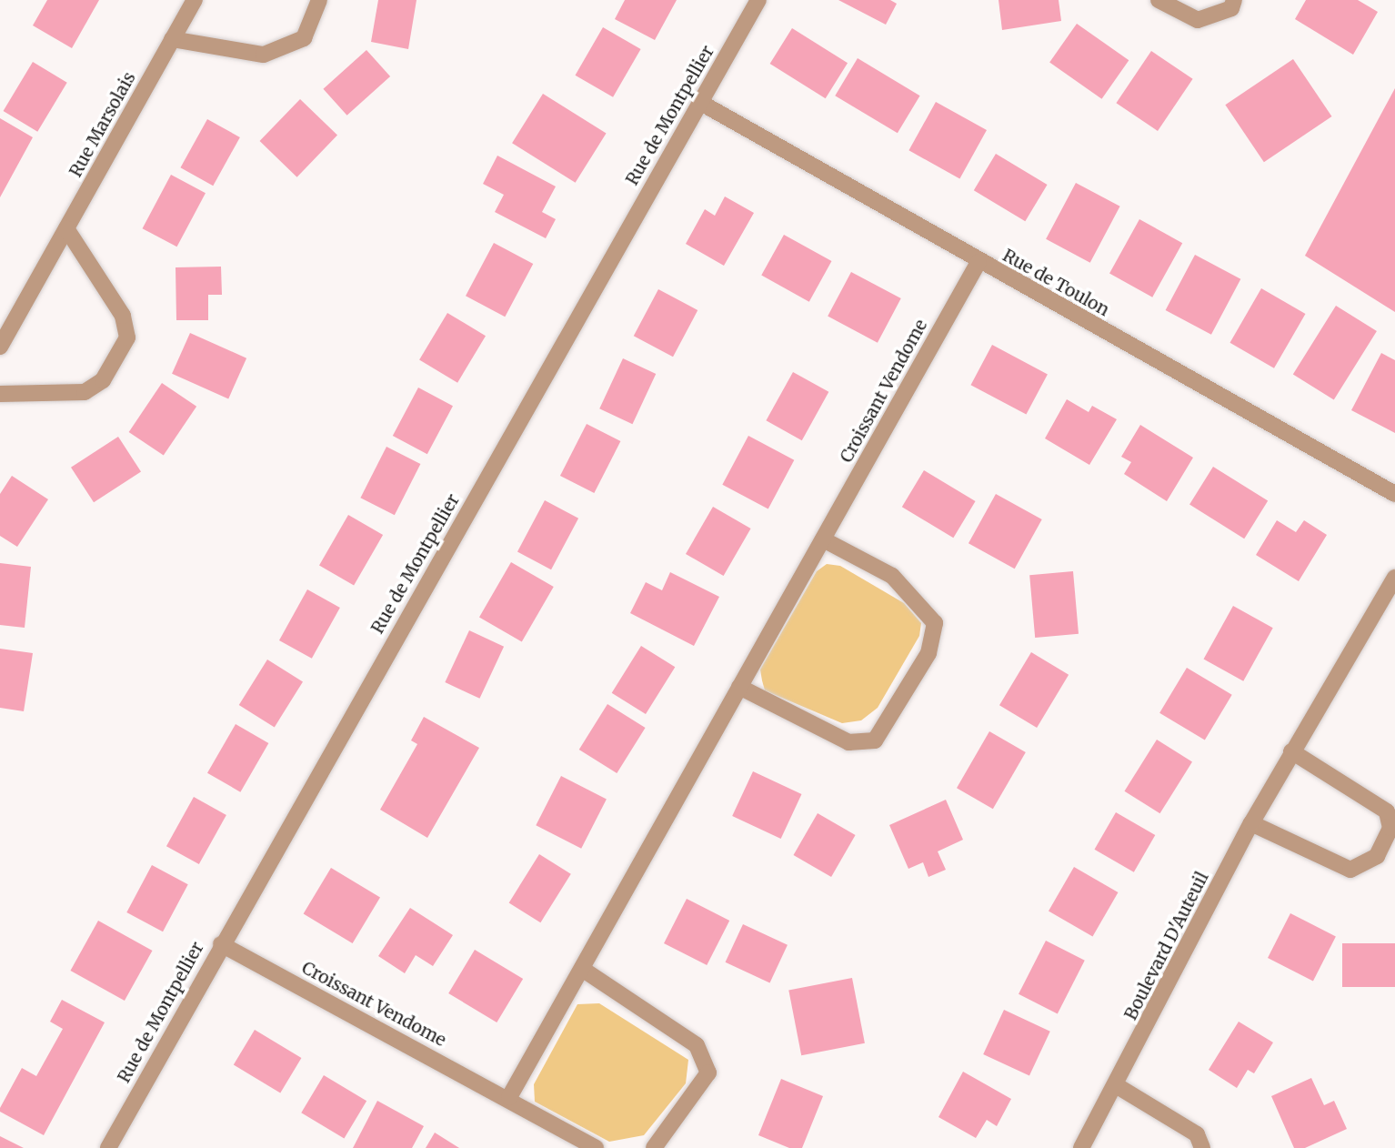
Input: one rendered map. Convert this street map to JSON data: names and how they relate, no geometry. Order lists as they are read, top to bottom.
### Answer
{
  "streets": {
    "street": [
      "Rue de Montpellier",
      "Rue Marsolais",
      "Rue de Toulon",
      "Croissant Vendome",
      "Boulevard D'Auteuil"
    ]
  },
  "crossings": [
    ["Rue de Montpellier", "Rue de Toulon"],
    ["Rue de Montpellier", "Croissant Vendome"],
    ["Rue de Toulon", "Croissant Vendome"]
  ]
}
